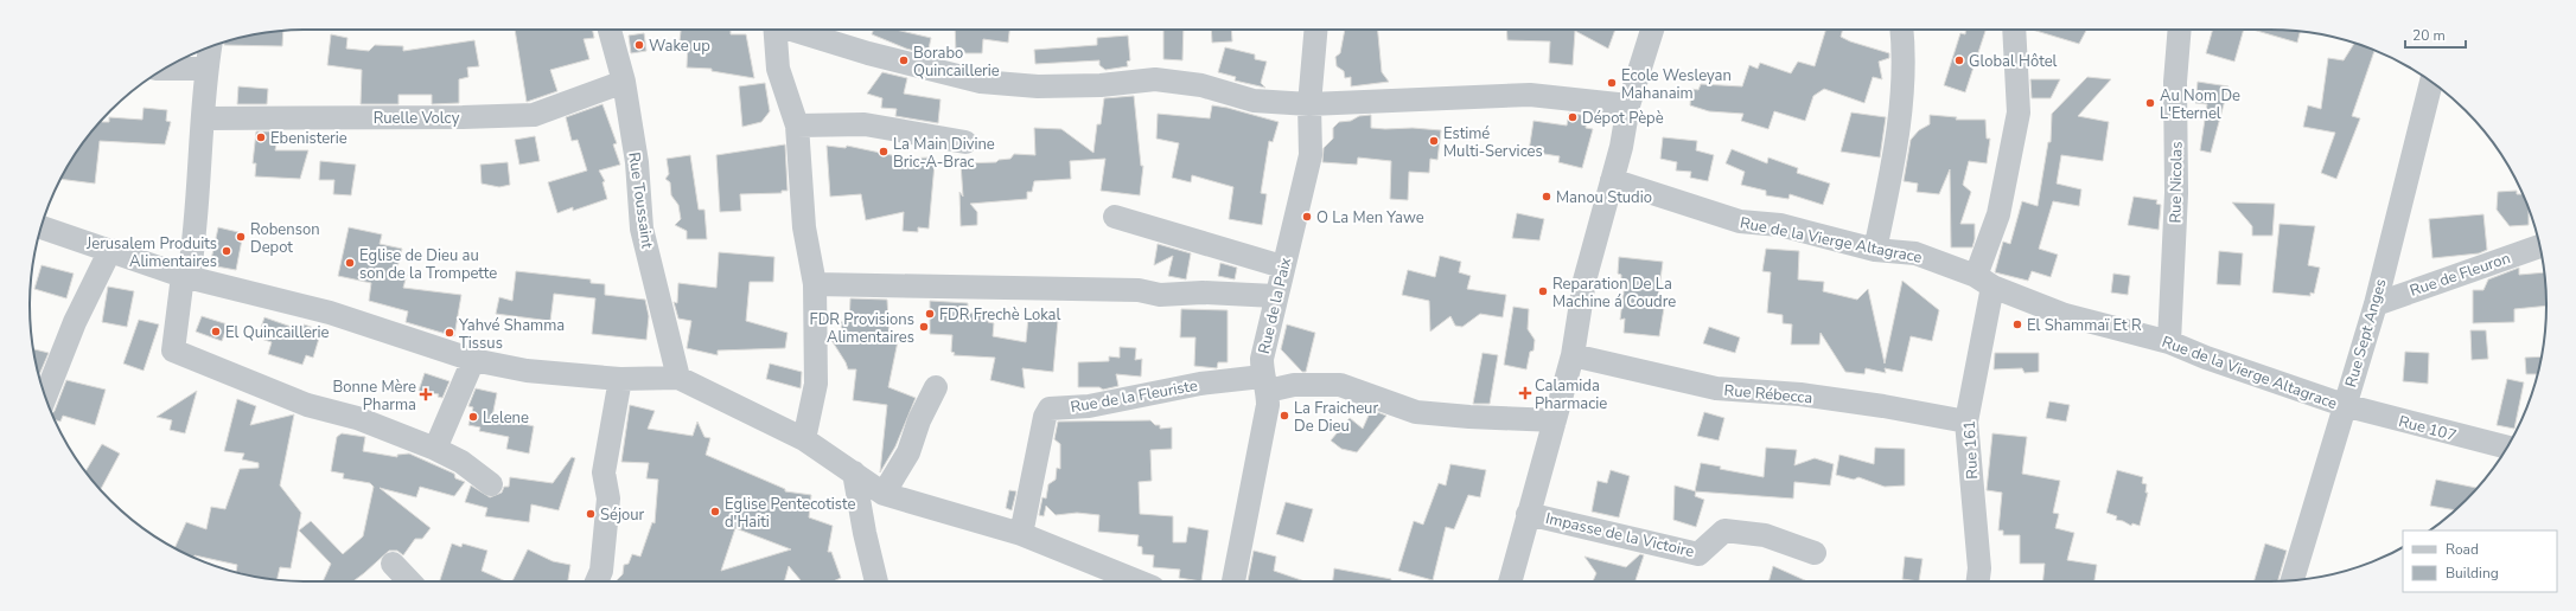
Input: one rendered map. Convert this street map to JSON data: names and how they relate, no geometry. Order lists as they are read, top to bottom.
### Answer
{
  "streets": {
    "street": [
      "Ruelle Volcy",
      "Rue Nicolas",
      "Rue Toussaint",
      "Rue de la Vierge Altagrace",
      "Rue de Fleuron",
      "Rue de la Paix",
      "Rue Sept Anges",
      "Rue Rébecca",
      "Rue de la Fleuriste",
      "Rue 107",
      "Rue 161",
      "Impasse de la Victoire"
    ]
  },
  "crossings": [
    ["Ruelle Volcy", "Rue Toussaint"],
    ["Rue Nicolas", "Rue de la Vierge Altagrace"],
    ["Rue de la Vierge Altagrace", "Rue Sept Anges"],
    ["Rue de la Vierge Altagrace", "Rue 107"],
    ["Rue de la Vierge Altagrace", "Rue 161"],
    ["Rue de Fleuron", "Rue Sept Anges"],
    ["Rue de la Paix", "Rue de la Fleuriste"],
    ["Rue Sept Anges", "Rue 107"],
    ["Rue Rébecca", "Rue 161"]
  ],
  "places": {
    "other": [
      "Wake up",
      "Borabo Quincaillerie",
      "Global Hôtel",
      "Ecole Wesleyan Mahanaim",
      "Au Nom De L'Eternel",
      "Dépot Pèpè",
      "Ebenisterie",
      "Estimé Multi-Services",
      "La Main Divine Bric-A-Brac",
      "Manou Studio",
      "O La Men Yawe",
      "Robenson Depot",
      "Jerusalem Produits Alimentaires",
      "Eglise de Dieu au son de la Trompette",
      "Reparation De La Machine á Coudre",
      "FDR Frechè Lokal",
      "El Shammaï Et R",
      "FDR Provisions Alimentaires",
      "El Quincaillerie",
      "Yahvé Shamma Tissus",
      "La Fraicheur De Dieu",
      "Lelene",
      "Eglise Pentecotiste d'Haiti",
      "Séjour"
    ],
    "health": ["Calamida Pharmacie", "Bonne Mère Pharma"]
  },
  "legend": ["Road", "Building"],
  "scale_bar": "20 m"
}
